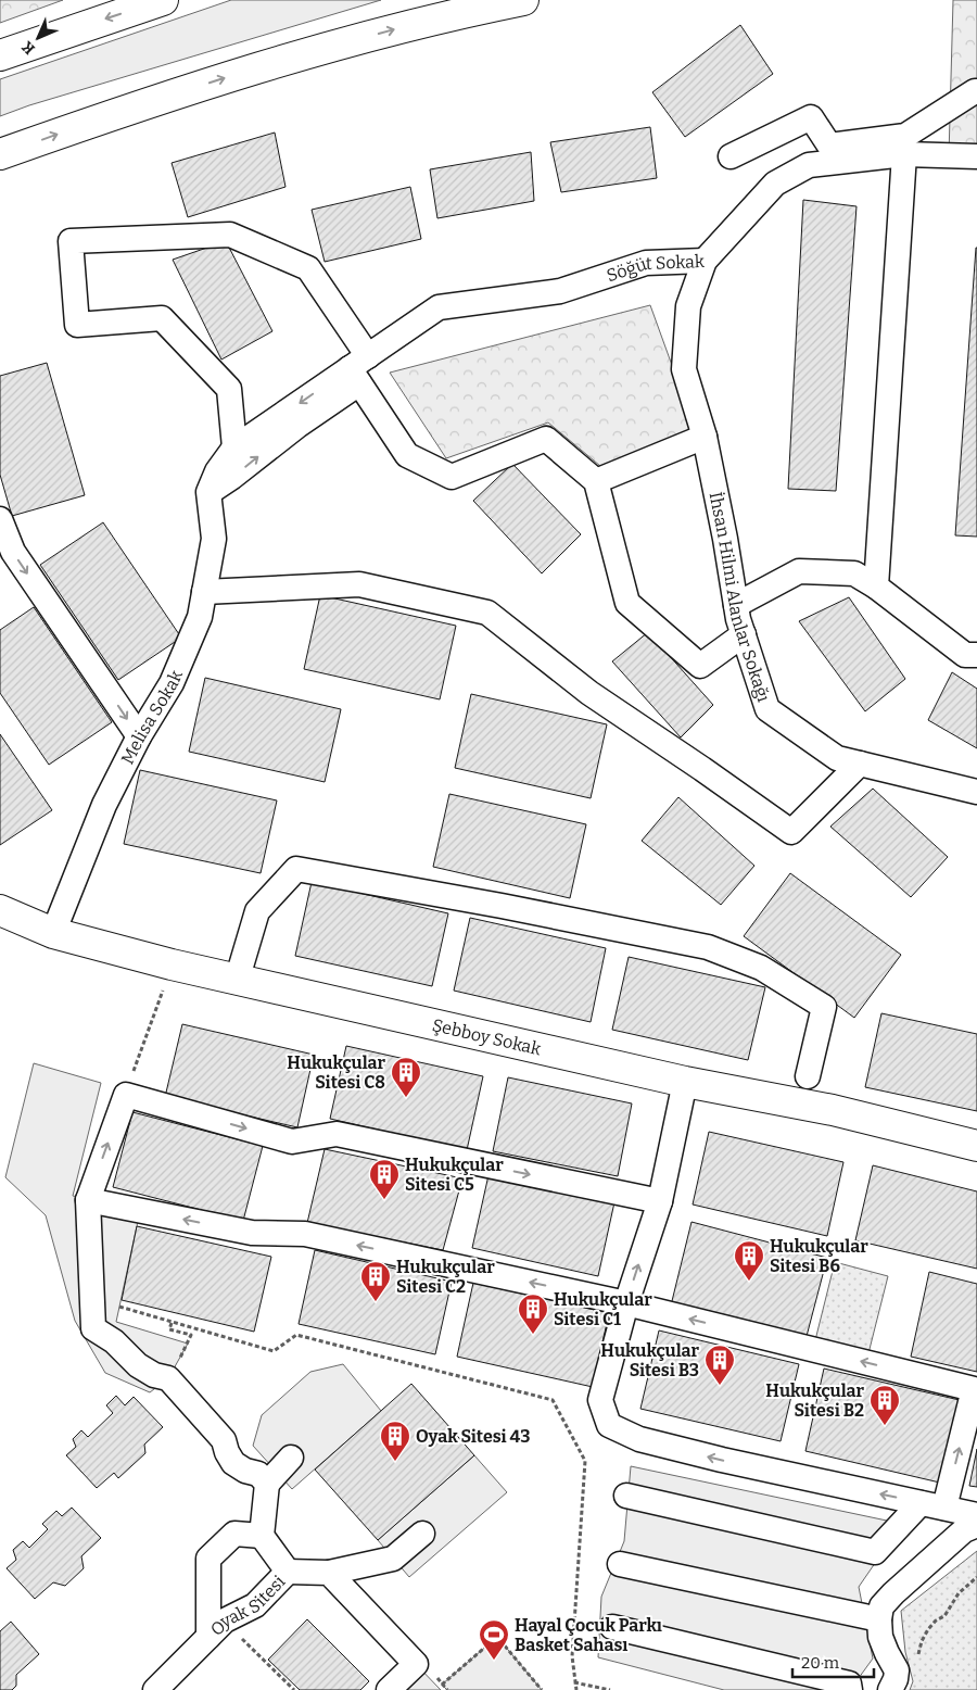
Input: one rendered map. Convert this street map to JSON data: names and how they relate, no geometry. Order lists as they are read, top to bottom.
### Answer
{
  "streets": {
    "main road": ["Şebboy Sokak"],
    "street": [
      "Söğüt Sokak",
      "İhsan Hilmi Alanlar Sokağı",
      "Melisa Sokak",
      "Oyak Sitesi"
    ]
  },
  "crossings": [
    ["Söğüt Sokak", "İhsan Hilmi Alanlar Sokağı"],
    ["Melisa Sokak", "Şebboy Sokak"]
  ],
  "places": {
    "building": [
      "Hukukçular Sitesi C8",
      "Hukukçular Sitesi C5",
      "Hukukçular Sitesi B6",
      "Hukukçular Sitesi C2",
      "Hukukçular Sitesi C1",
      "Hukukçular Sitesi B3",
      "Hukukçular Sitesi B2",
      "Oyak Sitesi 43"
    ],
    "sports": ["Hayal Çocuk Parkı Basket Sahası"]
  },
  "scale_bar": "20 m",
  "north": "bottom left"
}
